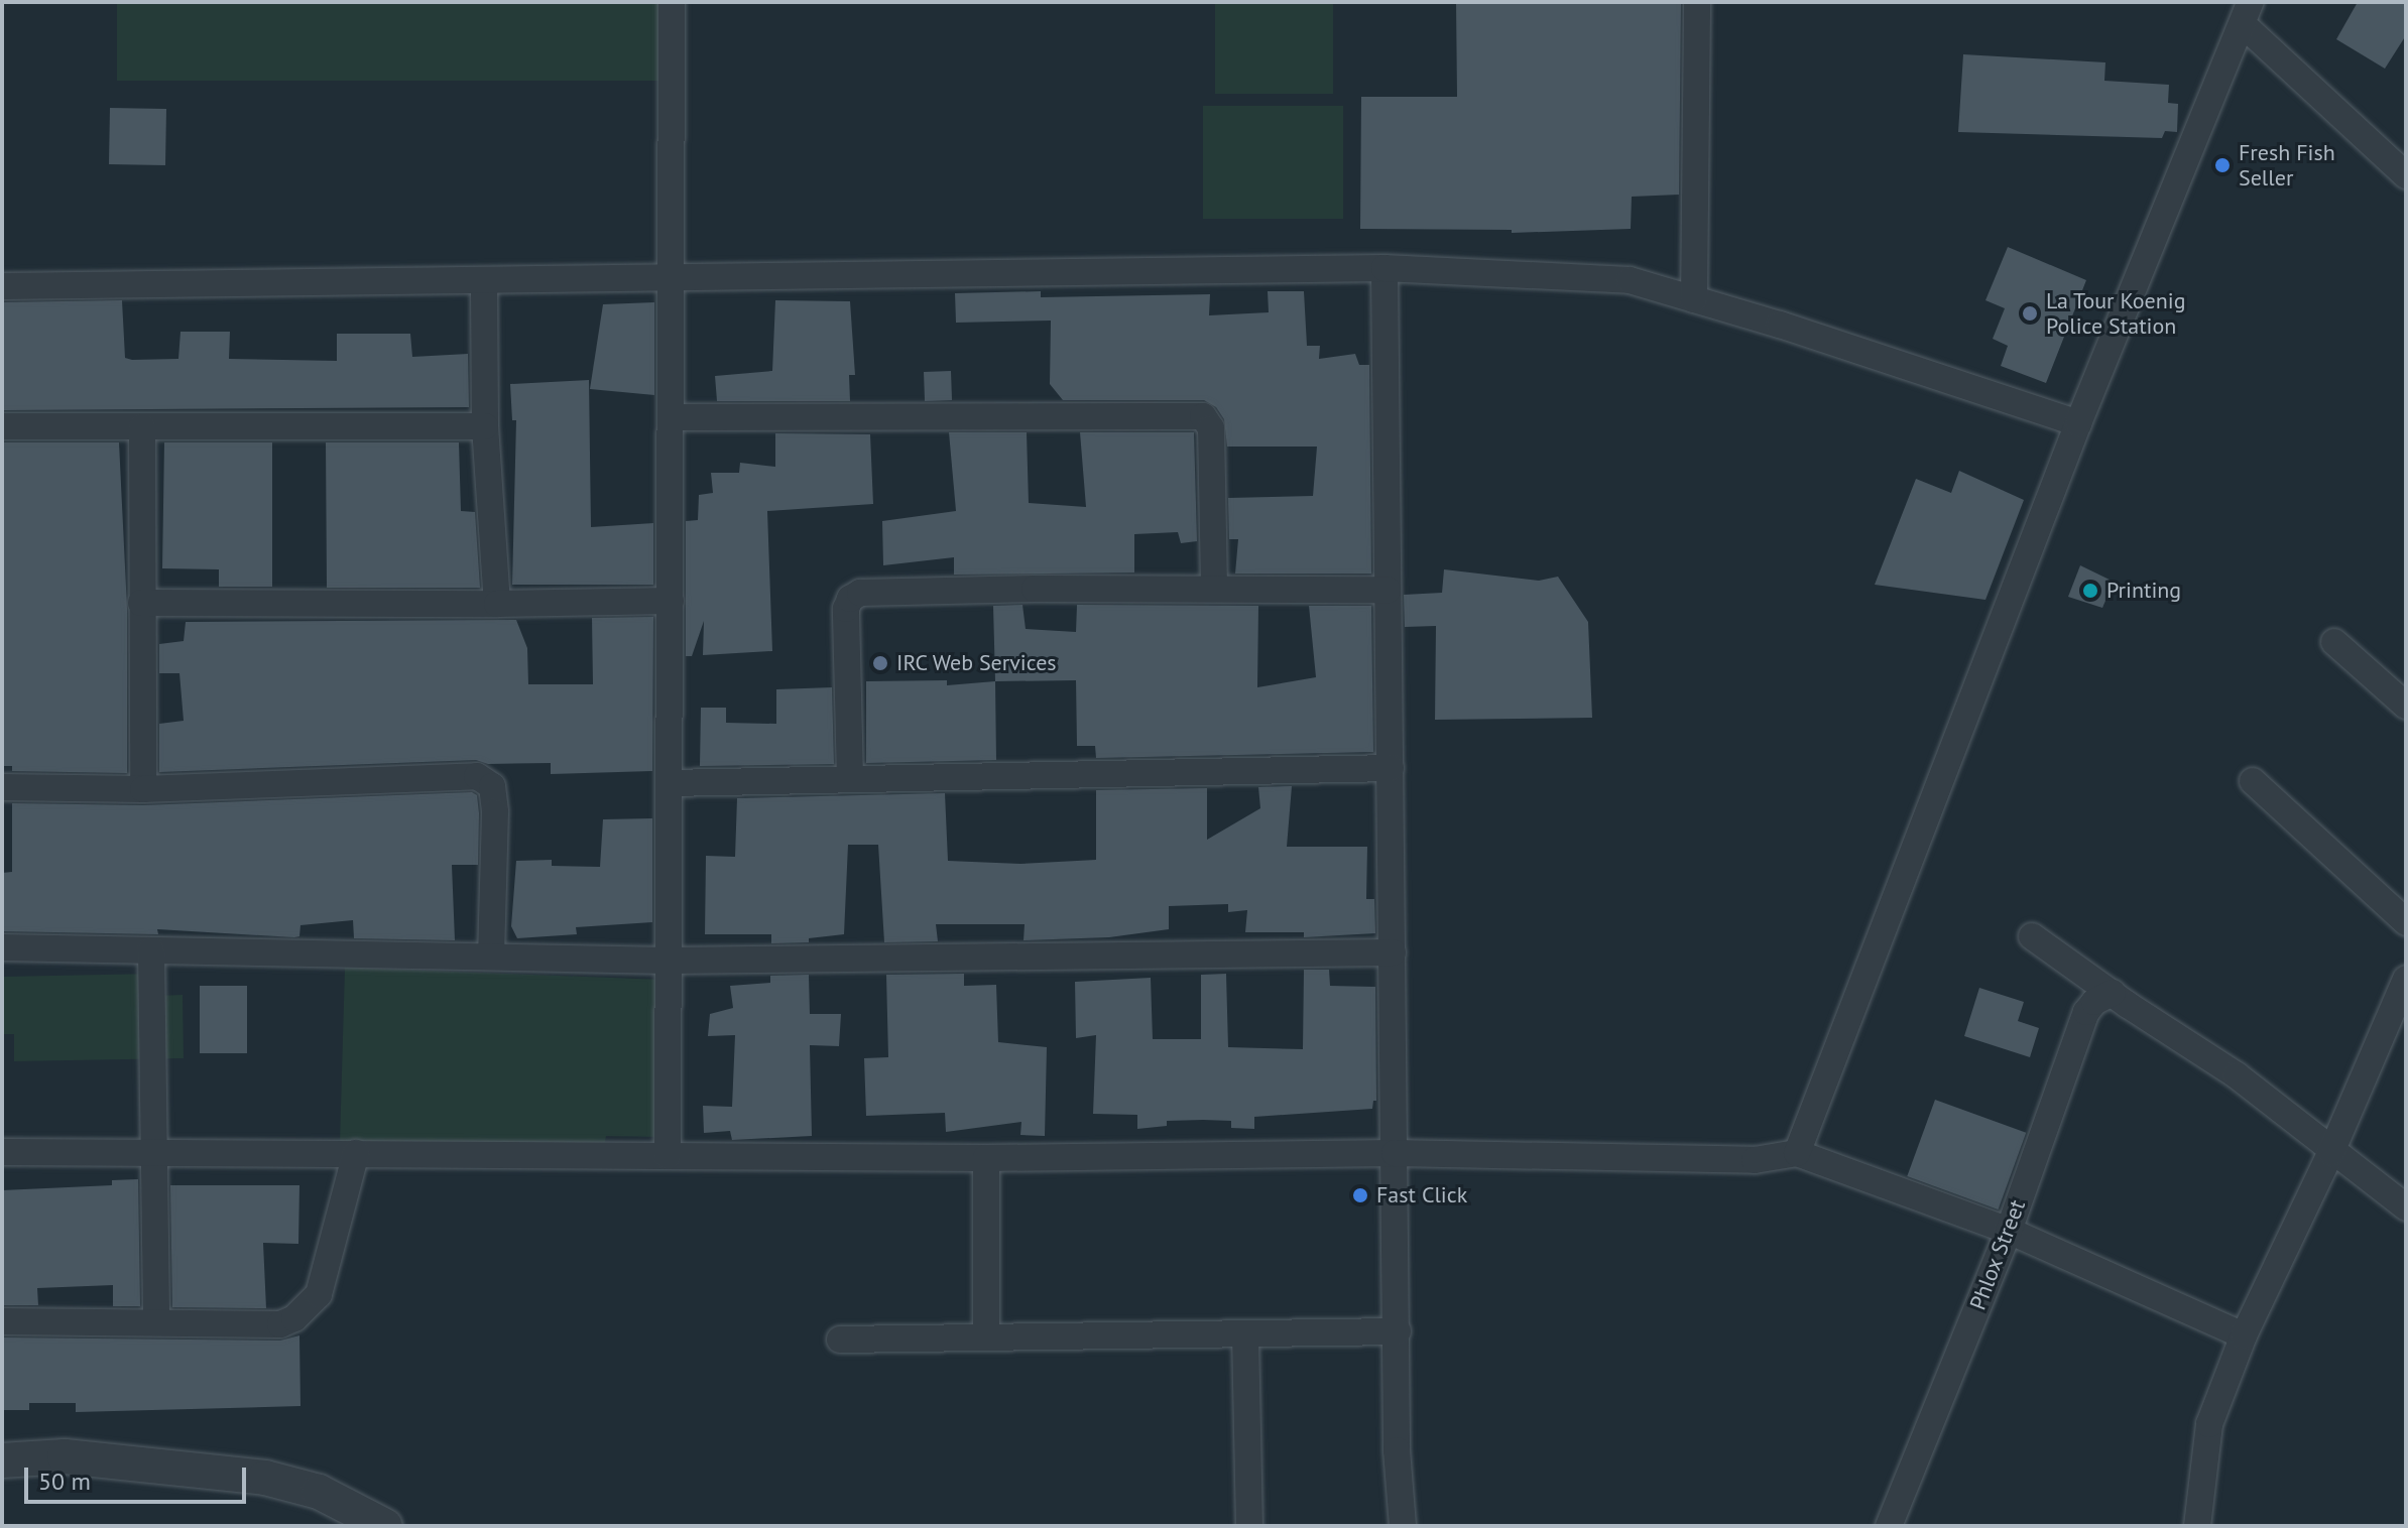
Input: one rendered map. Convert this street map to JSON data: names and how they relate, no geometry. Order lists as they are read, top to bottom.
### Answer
{
  "streets": {
    "street": ["Phlox Street"]
  },
  "places": [
    "Fresh Fish Seller",
    "La Tour Koenig Police Station",
    "Printing",
    "IRC Web Services",
    "Fast Click"
  ],
  "scale_bar": "50 m"
}
